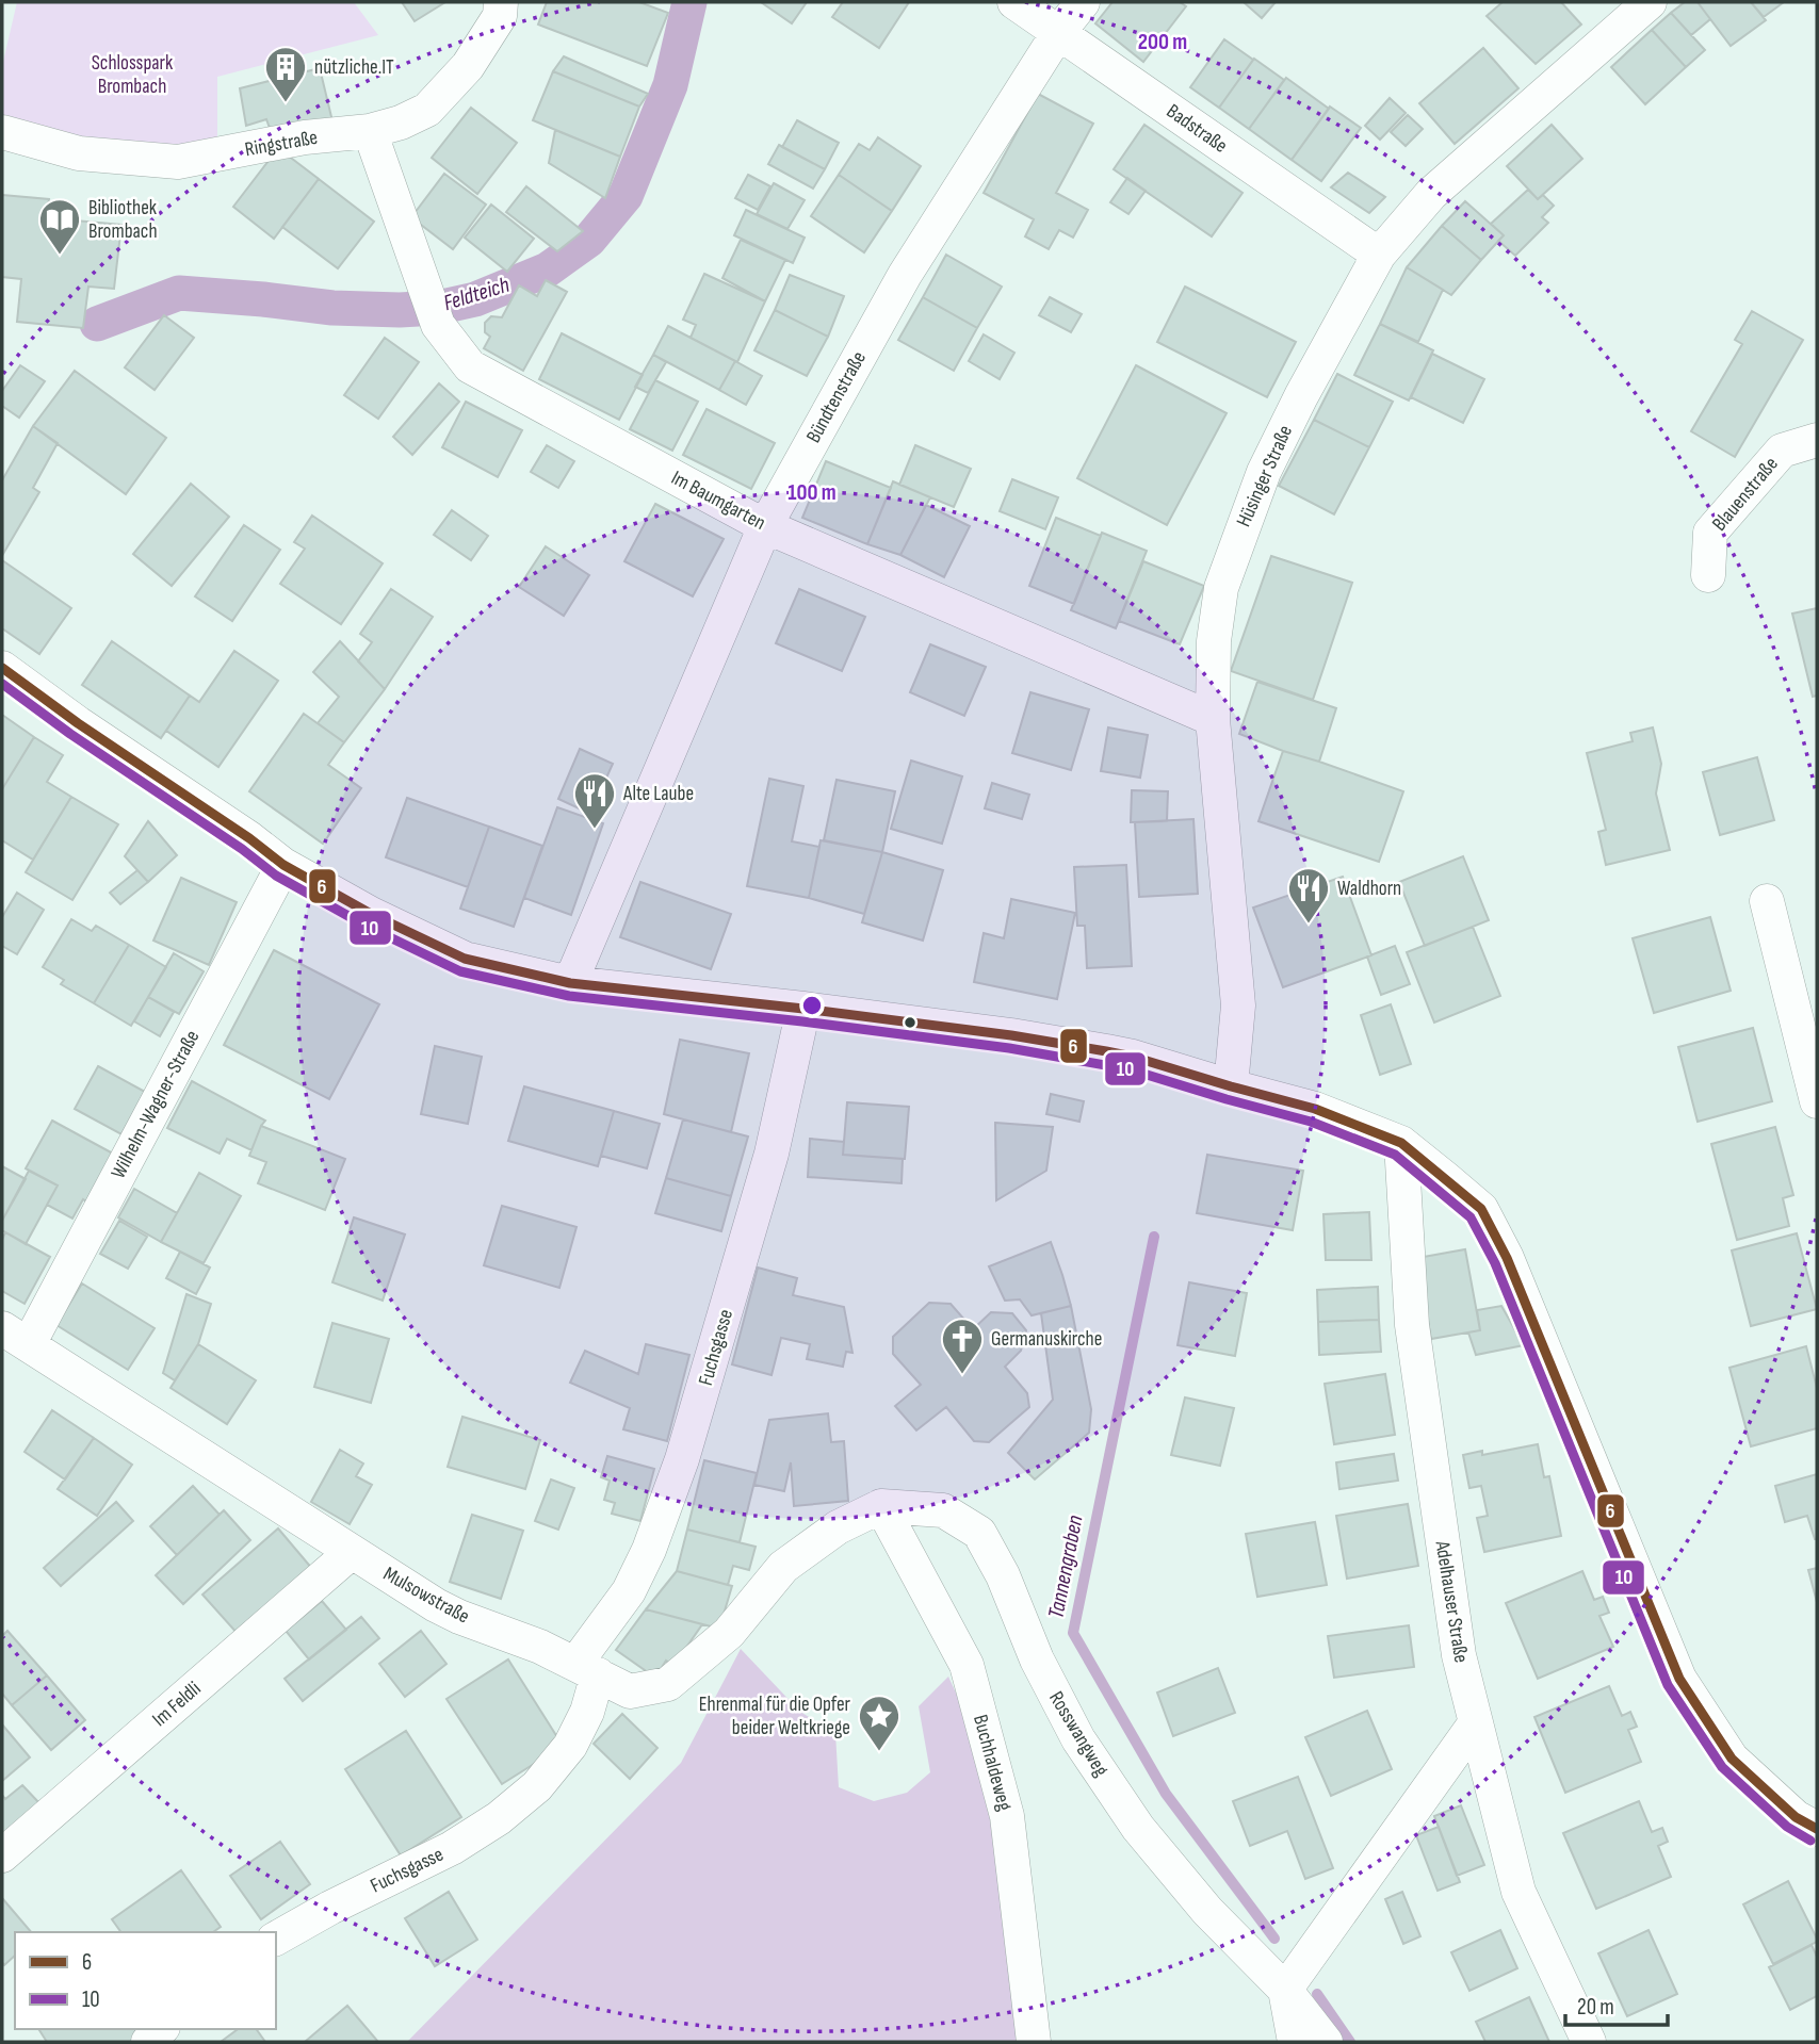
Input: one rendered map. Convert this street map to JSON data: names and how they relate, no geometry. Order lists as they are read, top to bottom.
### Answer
{
  "streets": {
    "street": [
      "Badstraße",
      "Ringstraße",
      "Bündtenstraße",
      "Hüsinger Straße",
      "Blauenstraße",
      "Im Baumgarten",
      "Wilhelm-Wagner-Straße",
      "Fuchsgasse",
      "Mulsowstraße",
      "Adelhauser Straße",
      "Im Feldli",
      "Rosswangweg",
      "Buchhaldeweg"
    ]
  },
  "crossings": [
    ["Badstraße", "Bündtenstraße"],
    ["Badstraße", "Hüsinger Straße"],
    ["Ringstraße", "Im Baumgarten"],
    ["Bündtenstraße", "Im Baumgarten"],
    ["Hüsinger Straße", "Im Baumgarten"],
    ["Wilhelm-Wagner-Straße", "Mulsowstraße"],
    ["Fuchsgasse", "Mulsowstraße"],
    ["Mulsowstraße", "Im Feldli"],
    ["Mulsowstraße", "Rosswangweg"],
    ["Mulsowstraße", "Buchhaldeweg"],
    ["Rosswangweg", "Buchhaldeweg"]
  ],
  "water": ["Feldteich", "Tannengraben"],
  "parks": ["Schlosspark Brombach"],
  "places": {
    "building": ["nützliche.IT"],
    "library": ["Bibliothek Brombach"],
    "restaurant": ["Alte Laube", "Waldhorn"],
    "church": ["Germanuskirche"],
    "place": ["Ehrenmal für die Opfer beider Weltkriege"]
  },
  "lines": ["transit line 6", "transit line 10"],
  "legend": ["6", "10"],
  "scale_bar": "20 m",
  "rings": ["200 m", "100 m"]
}
